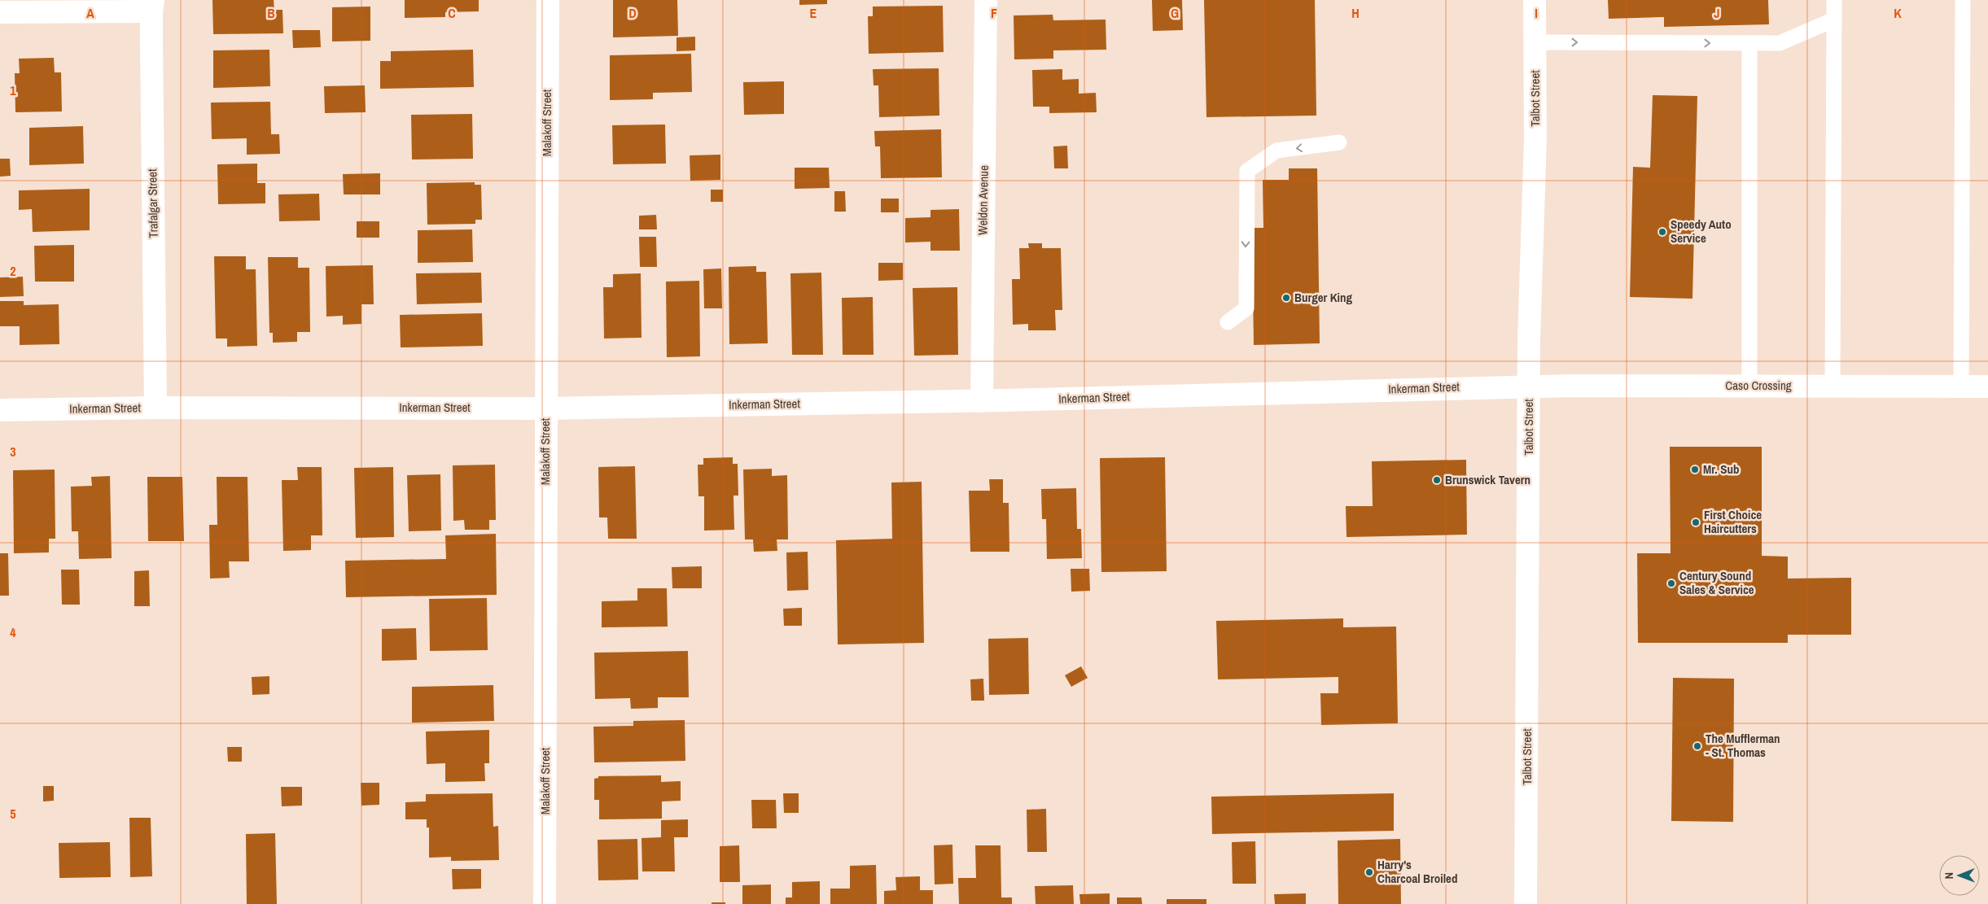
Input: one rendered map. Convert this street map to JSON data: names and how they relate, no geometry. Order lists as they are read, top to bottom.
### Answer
{
  "streets": {
    "street": [
      "Talbot Street",
      "Malakoff Street",
      "Weldon Avenue",
      "Trafalgar Street",
      "Caso Crossing",
      "Inkerman Street"
    ]
  },
  "crossings": [
    ["Talbot Street", "Caso Crossing"],
    ["Talbot Street", "Inkerman Street"],
    ["Malakoff Street", "Inkerman Street"],
    ["Weldon Avenue", "Inkerman Street"],
    ["Trafalgar Street", "Inkerman Street"],
    ["Caso Crossing", "Inkerman Street"]
  ],
  "places": [
    "Speedy Auto Service",
    "Burger King",
    "Mr. Sub",
    "Brunswick Tavern",
    "First Choice Haircutters",
    "Century Sound Sales & Service",
    "The Mufflerman - St. Thomas",
    "Harry's Charcoal Broiled"
  ],
  "north": "left",
  "grid": {
    "columns": [
      "A",
      "B",
      "C",
      "D",
      "E",
      "F",
      "G",
      "H",
      "I",
      "J",
      "K"
    ],
    "rows": [
      "1",
      "2",
      "3",
      "4",
      "5"
    ]
  }
}
